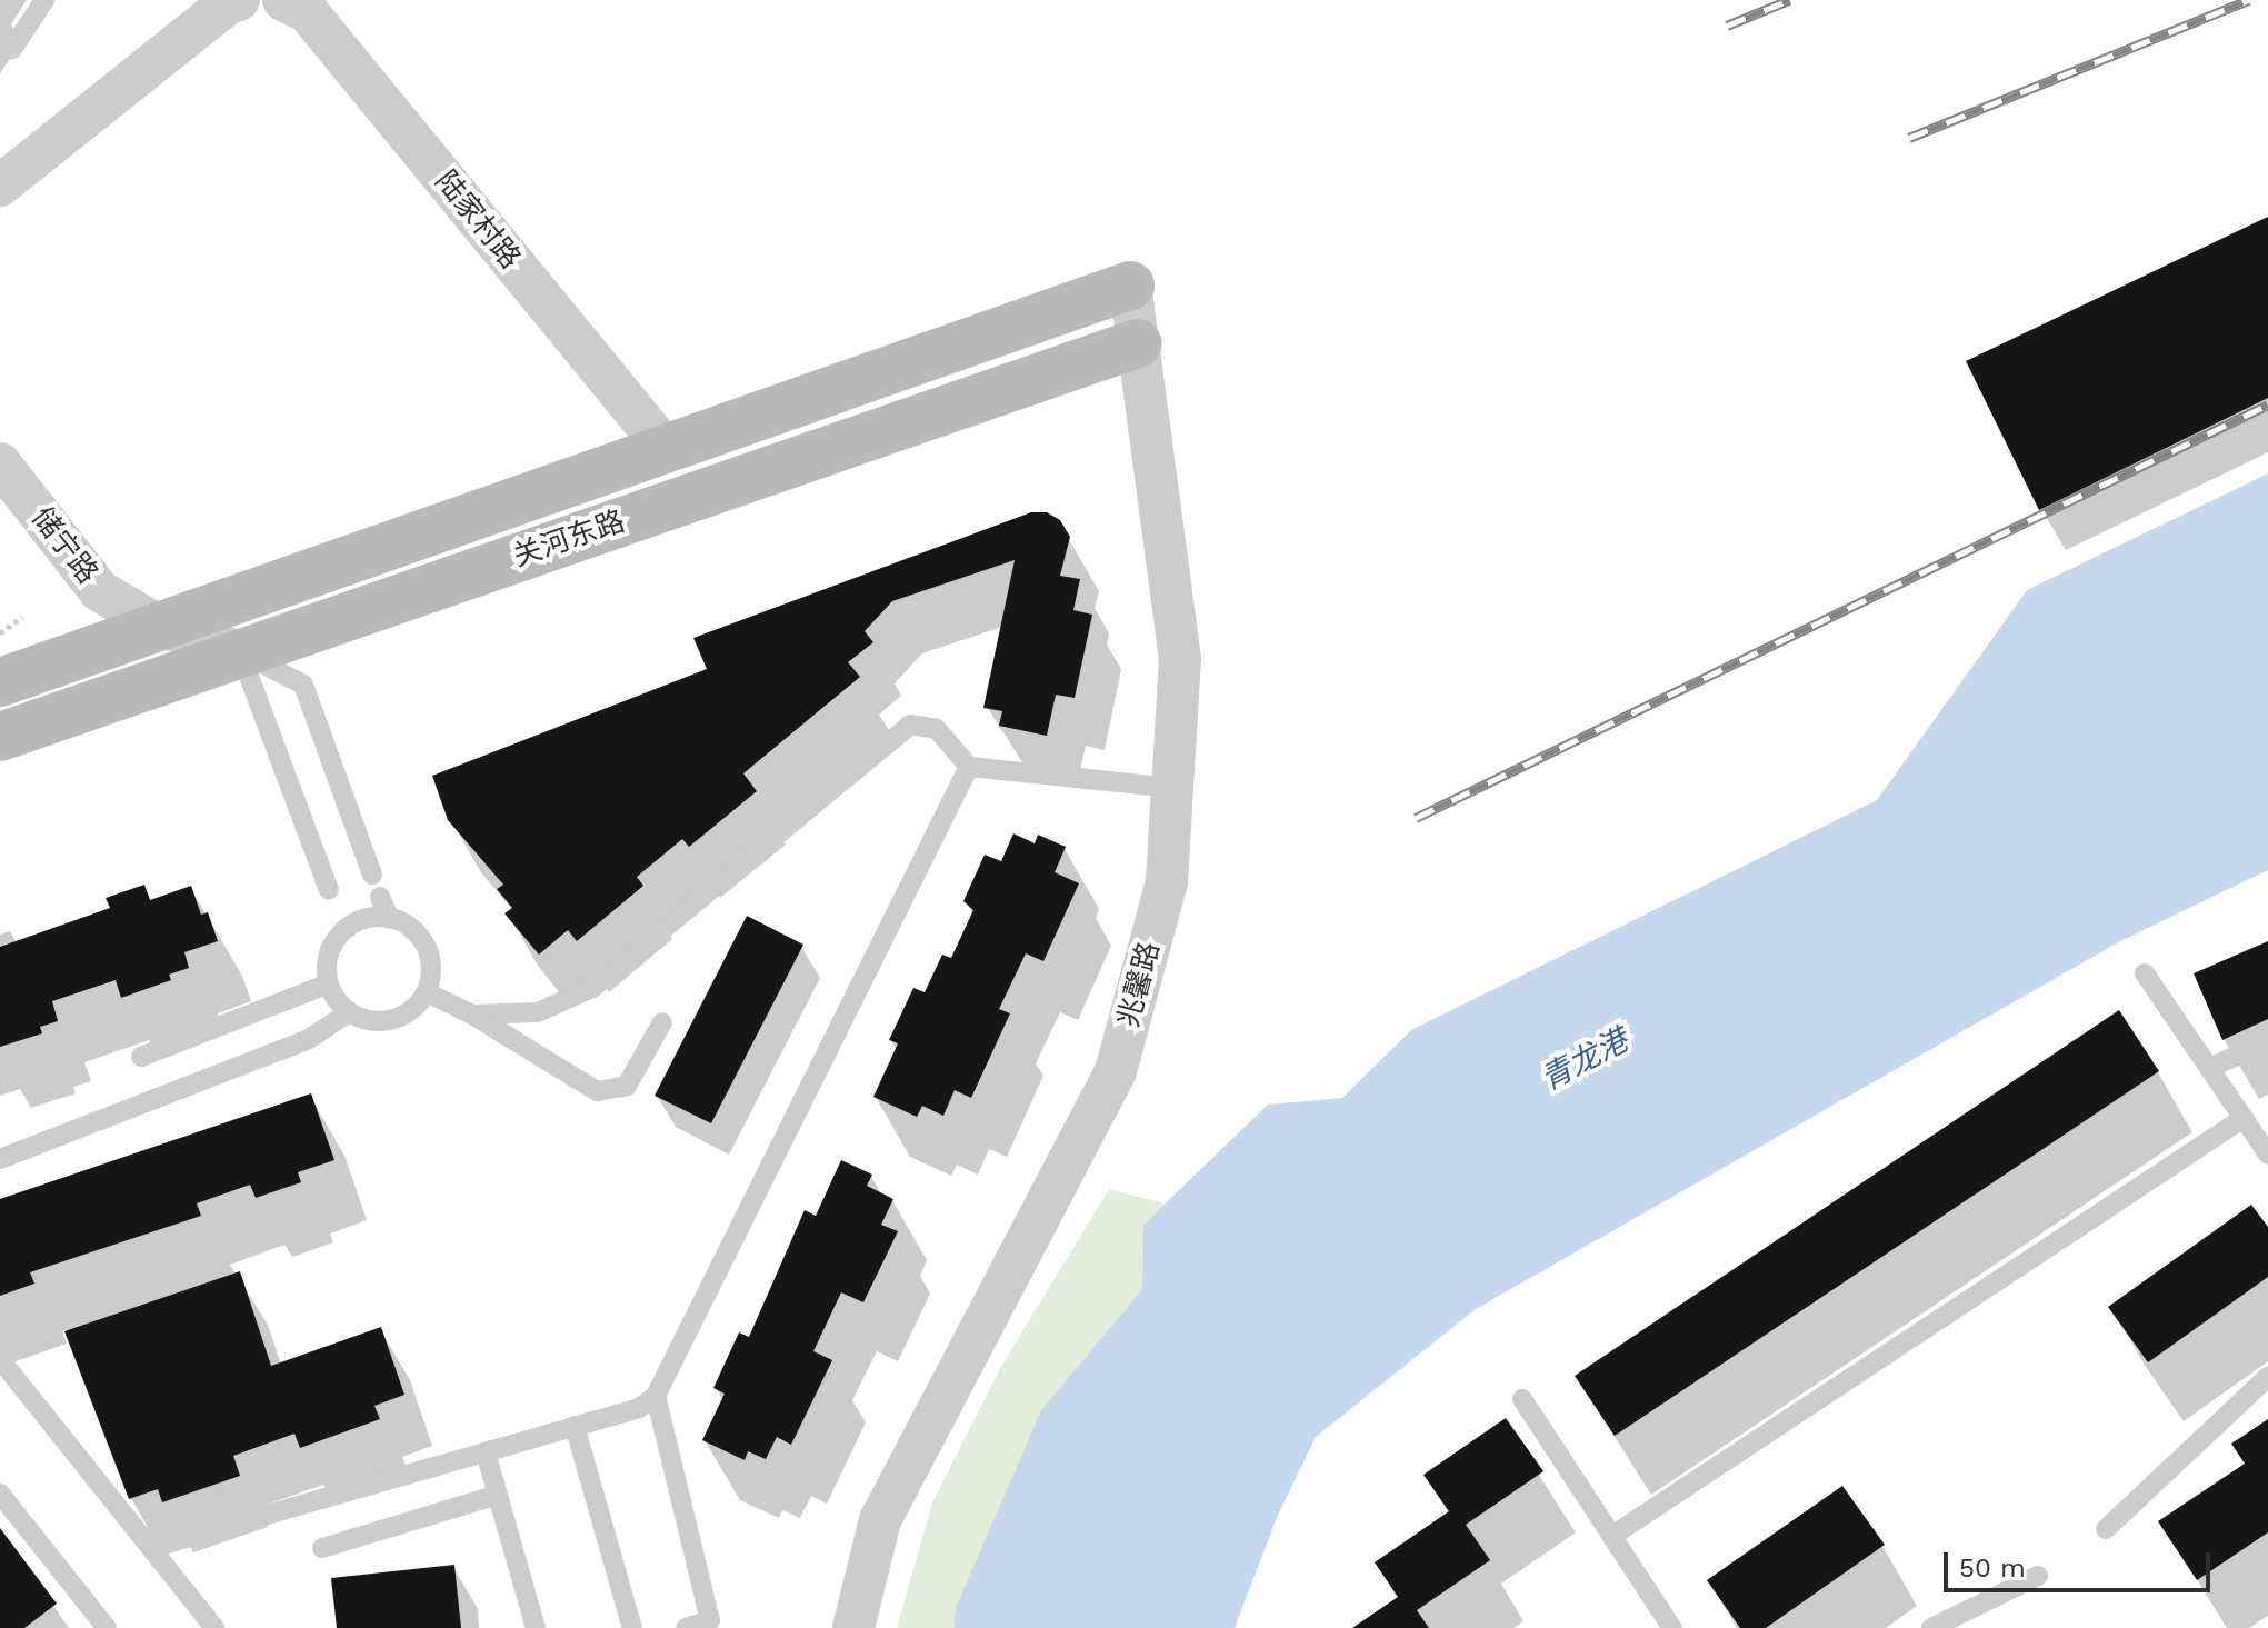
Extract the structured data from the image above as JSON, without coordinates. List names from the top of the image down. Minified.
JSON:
{"streets":{"main road":["关河东路"],"street":["陆家村路","储宁路","兆馨路"]},"crossings":[["陆家村路","关河东路"],["关河东路","储宁路"],["关河东路","兆馨路"]],"water":["青龙港"],"scale_bar":"50 m"}
